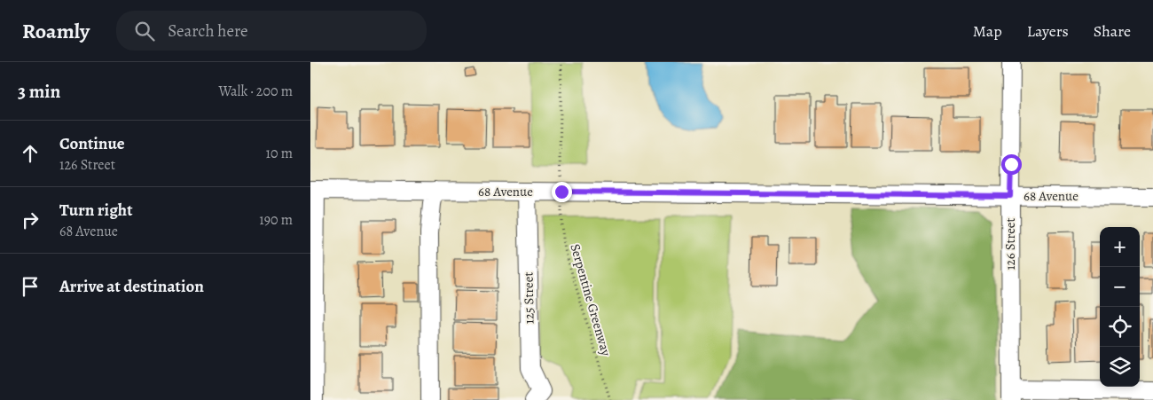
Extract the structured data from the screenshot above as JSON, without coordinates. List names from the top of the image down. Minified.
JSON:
{"streets":{"street":["68 Avenue","126 Street","125 Street"],"path":["Serpentine Greenway"]},"crossings":[["68 Avenue","126 Street"],["68 Avenue","125 Street"]],"page":{"header":"Roamly","search":"Search here","nav":["Map","Layers","Share"],"heading":["3 min","Walk · 200 m"],"list":[["Continue","126 Street","10 m"],["Turn right","68 Avenue","190 m"],"Arrive at destination"],"map_buttons":["+","−"]}}
